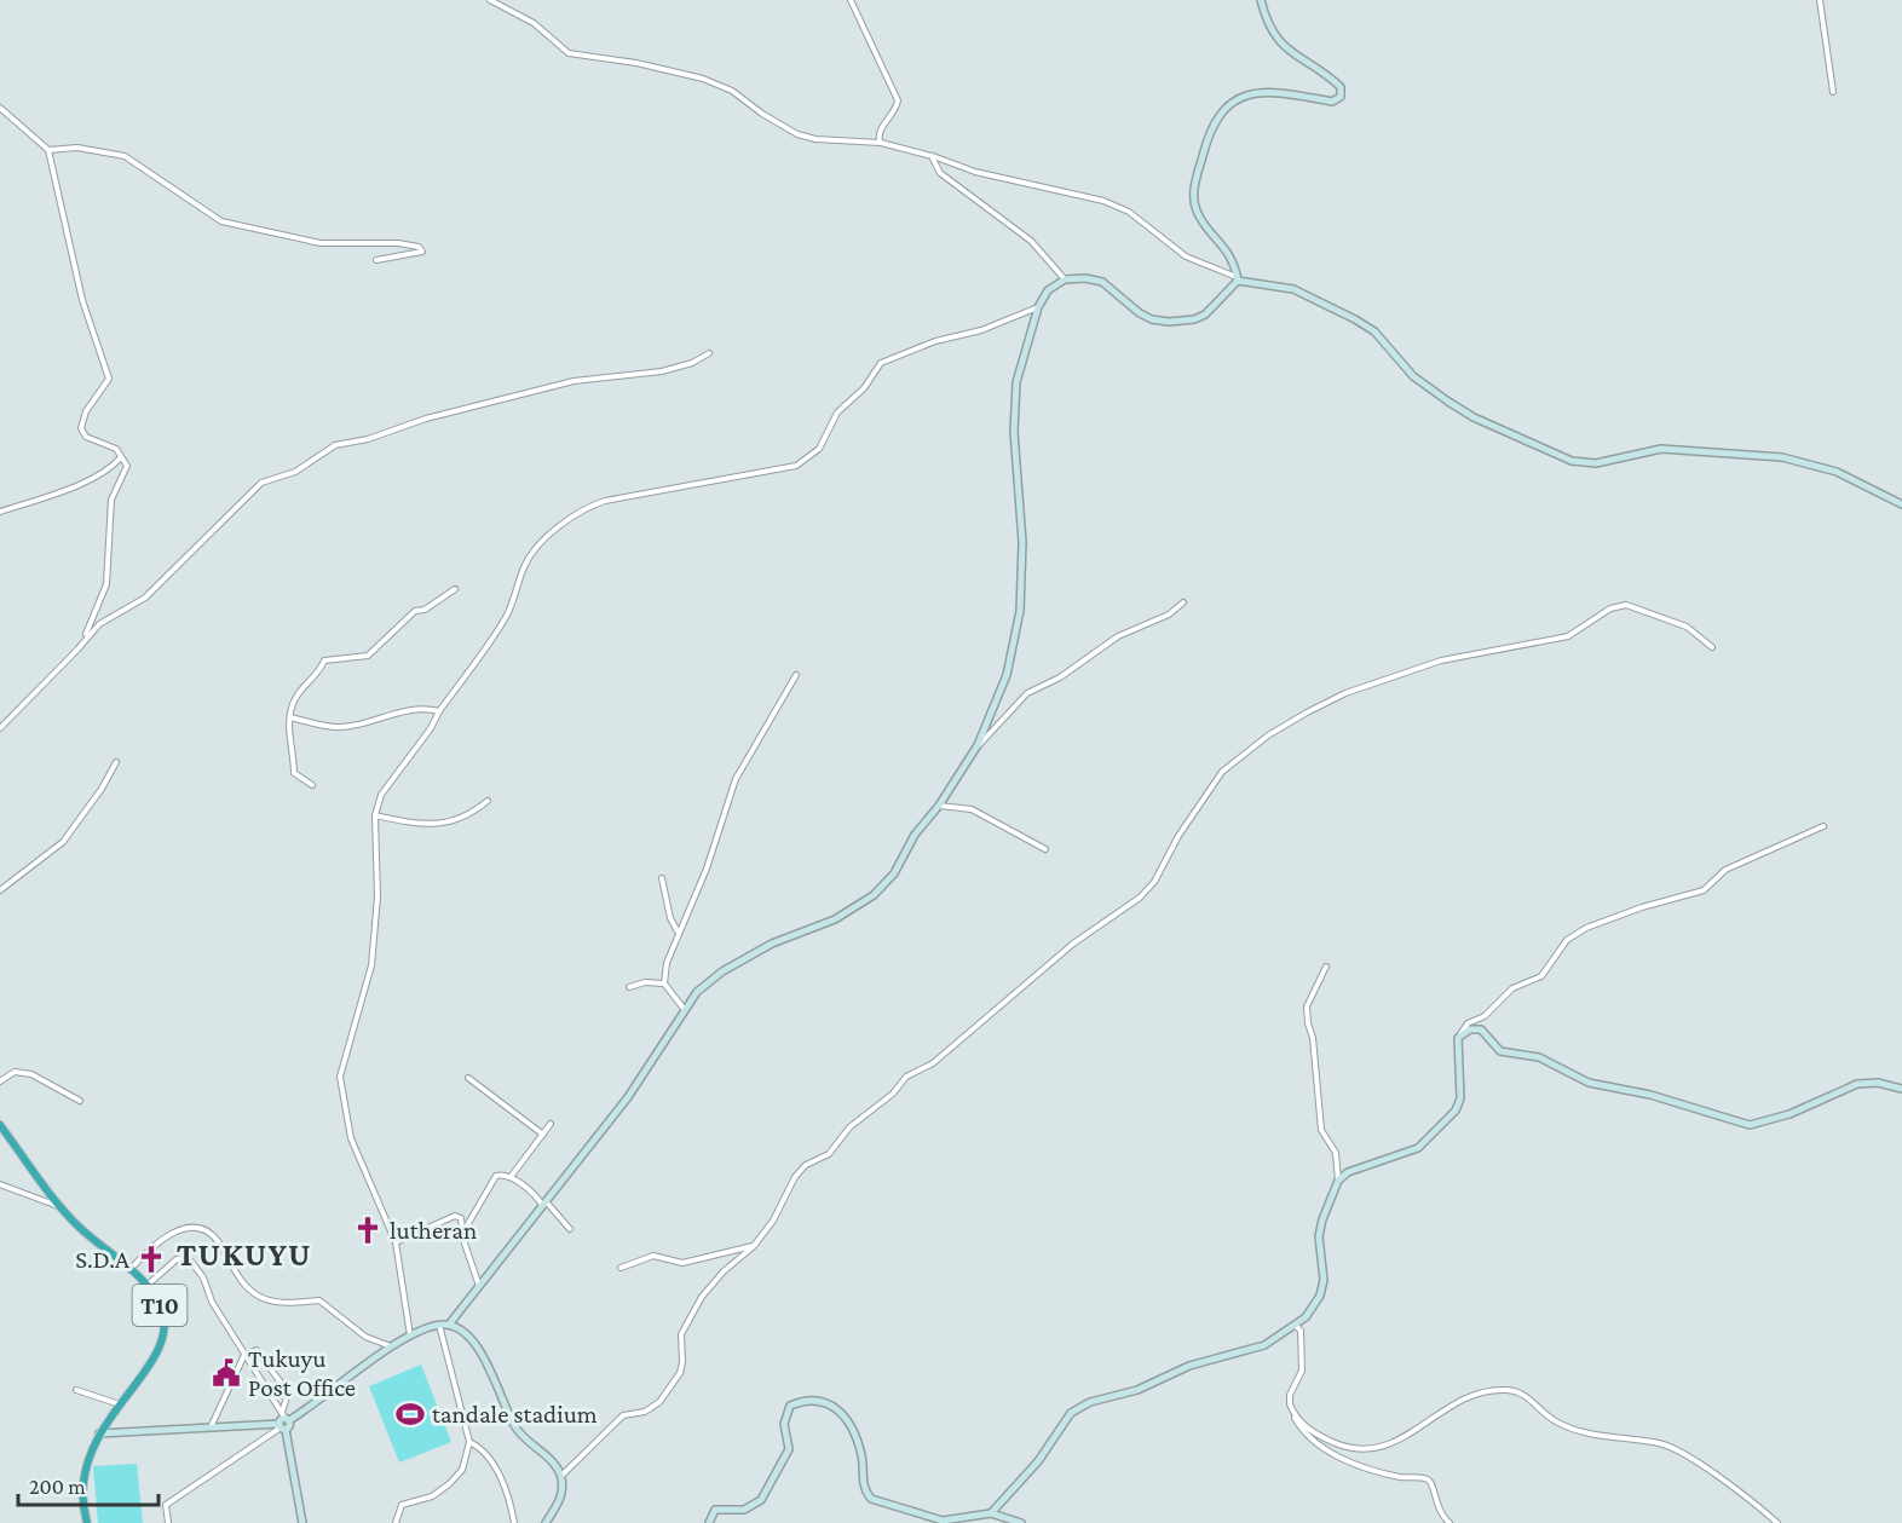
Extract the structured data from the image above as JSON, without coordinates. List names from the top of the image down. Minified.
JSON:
{"streets":{"highway":["T10"]},"districts":["TUKUYU"],"places":{"church":["lutheran","S.D.A"],"public building":["Tukuyu Post Office"],"sports":["tandale stadium"]},"scale_bar":"200 m"}
